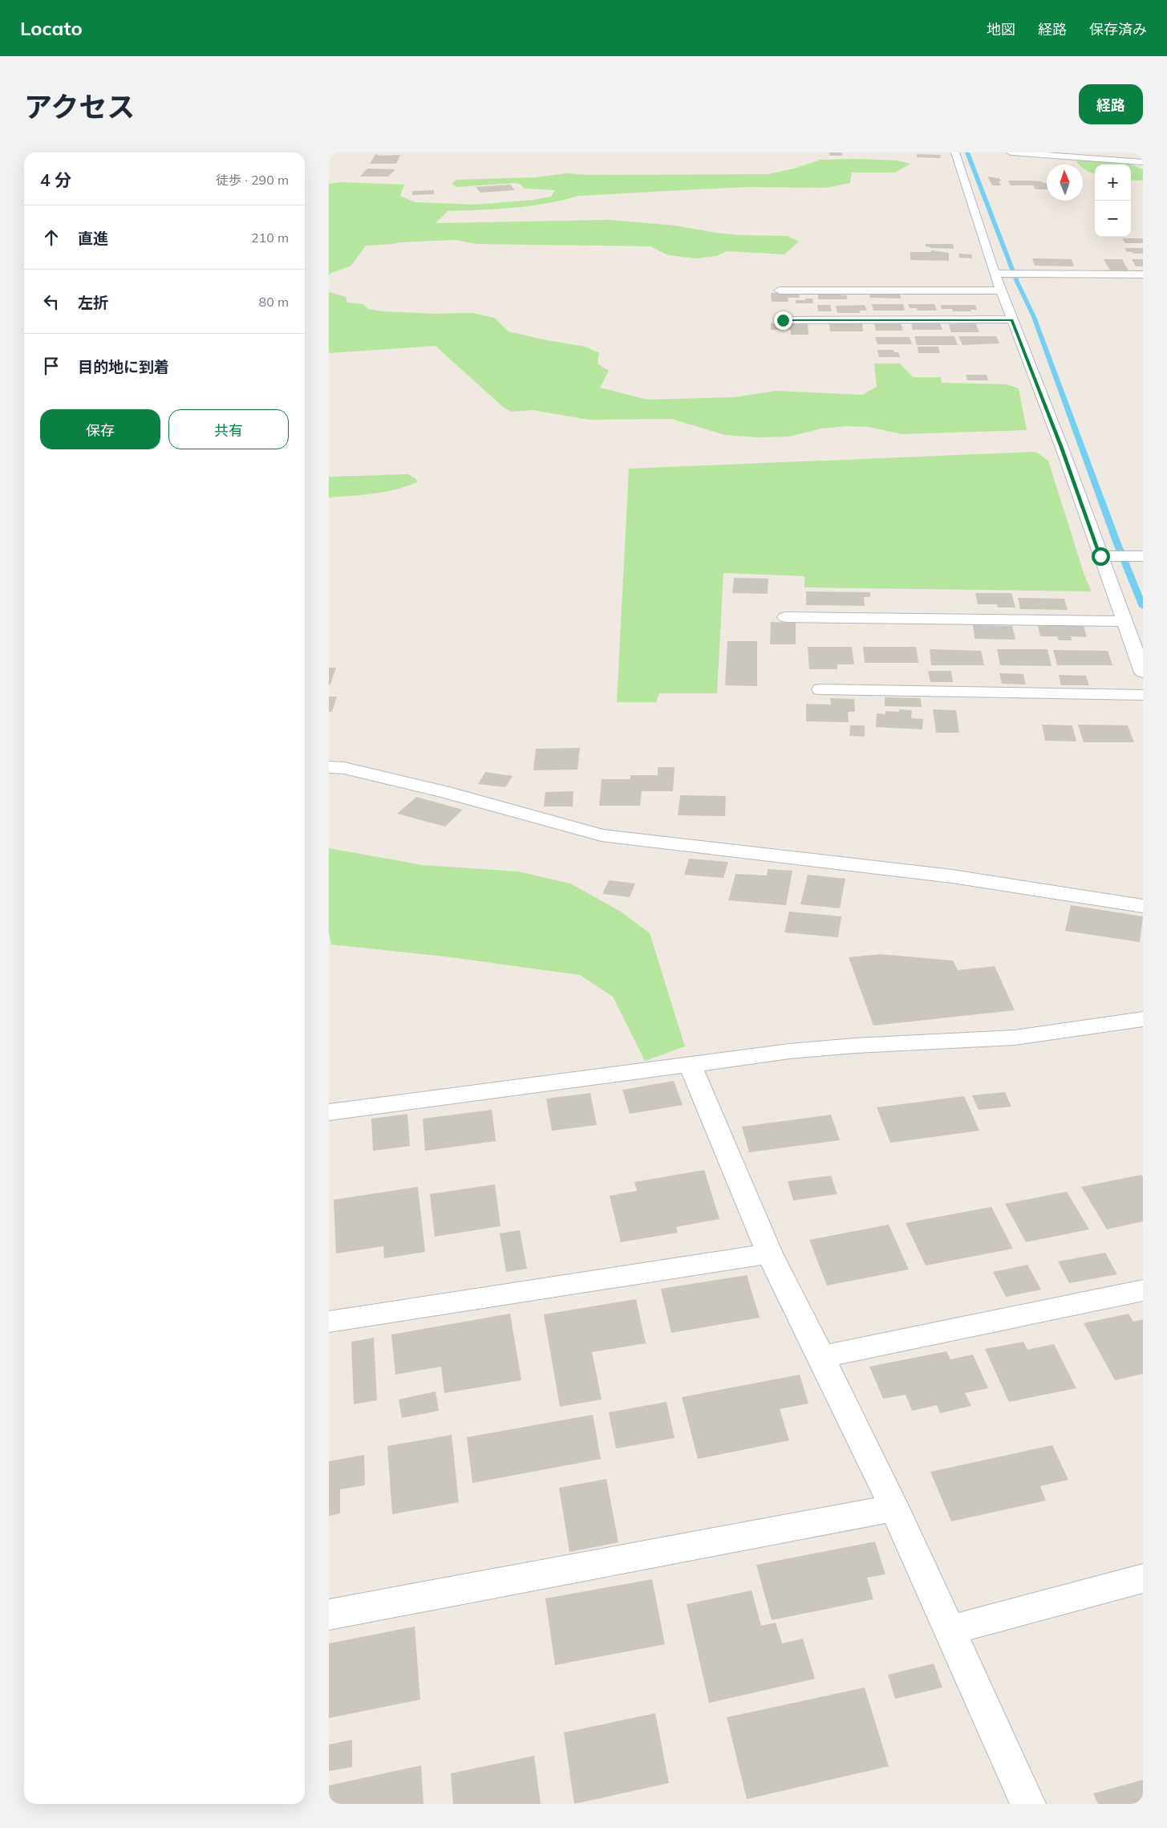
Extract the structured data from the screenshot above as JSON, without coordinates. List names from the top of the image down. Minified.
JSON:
{"north":"top","page":{"header":"Locato","nav":["地図","経路","保存済み"],"title":"アクセス","buttons":["経路",["保存","共有"]],"heading":["4 分","徒歩 · 290 m"],"map_buttons":["+","−"],"list":[["直進","210 m"],["左折","80 m"],"目的地に到着"]}}
